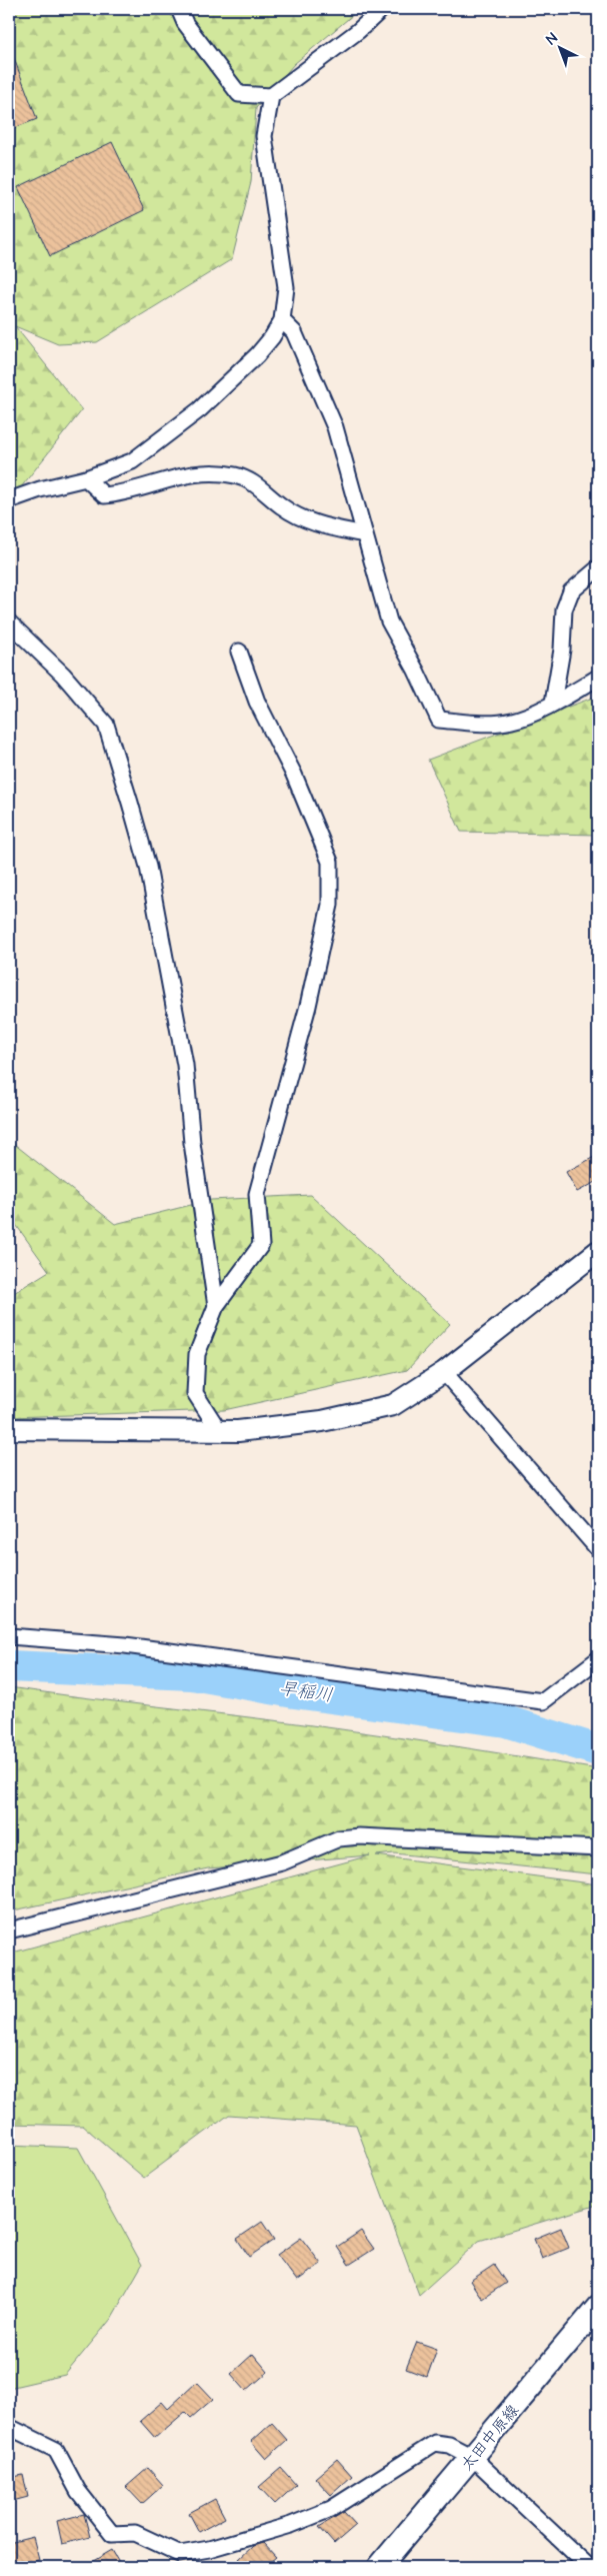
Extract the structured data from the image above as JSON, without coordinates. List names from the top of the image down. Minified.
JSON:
{"streets":{"main road":["太田中原線"]},"water":["早稲川"],"north":"top left"}
